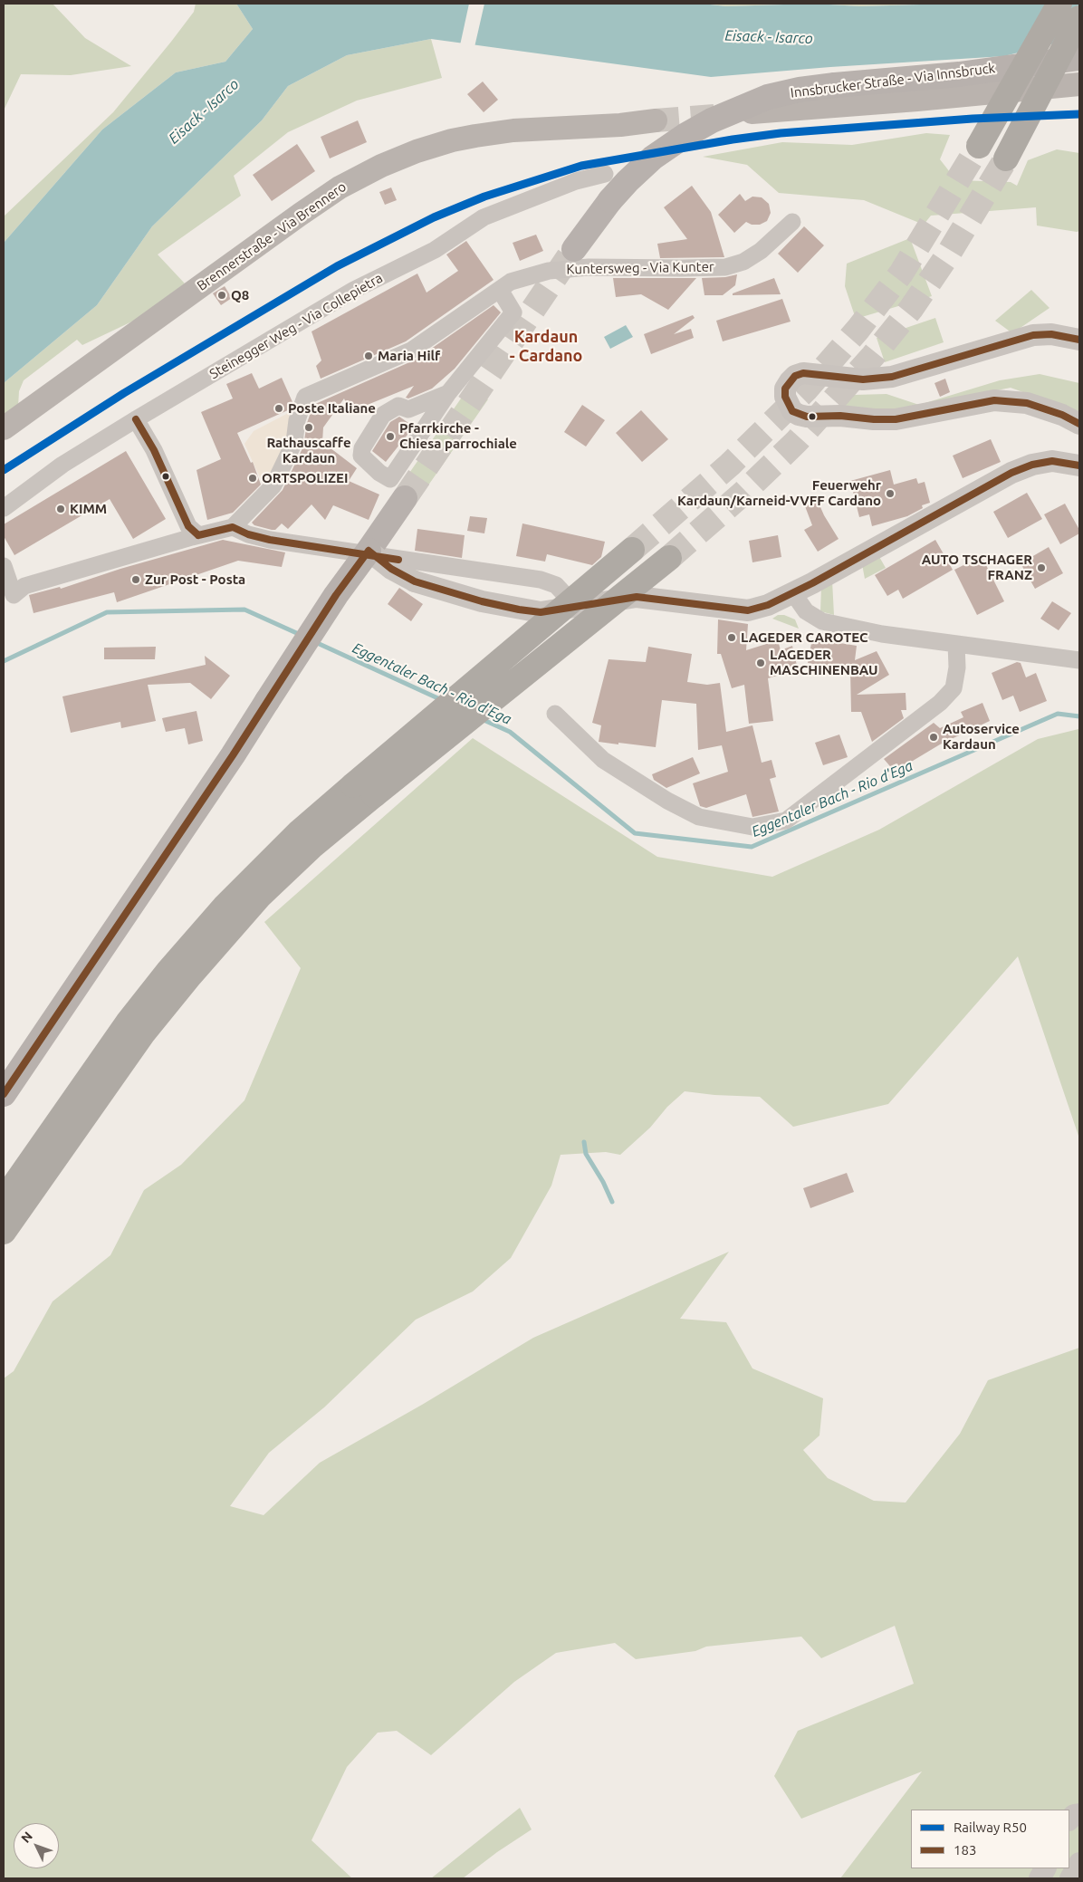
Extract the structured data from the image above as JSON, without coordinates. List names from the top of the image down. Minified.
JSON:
{"streets":{"main road":["Innsbrucker Straße - Via Innsbruck","Brennerstraße - Via Brennero"],"street":["Kuntersweg - Via Kunter","Steinegger Weg - Via Collepietra"]},"districts":["Kardaun - Cardano"],"water":["Eisack - Isarco","Eggentaler Bach - Rio d'Ega"],"places":["Q8","Maria Hilf","Poste Italiane","Rathauscaffe Kardaun","Pfarrkirche - Chiesa parrochiale","ORTSPOLIZEI","Feuerwehr Kardaun/Karneid-VVFF Cardano","KIMM","AUTO TSCHAGER FRANZ","Zur Post - Posta","LAGEDER CAROTEC","LAGEDER MASCHINENBAU","Autoservice Kardaun"],"lines":["rail line R50","transit line 183"],"legend":["Railway R50","183"],"north":"top left"}
